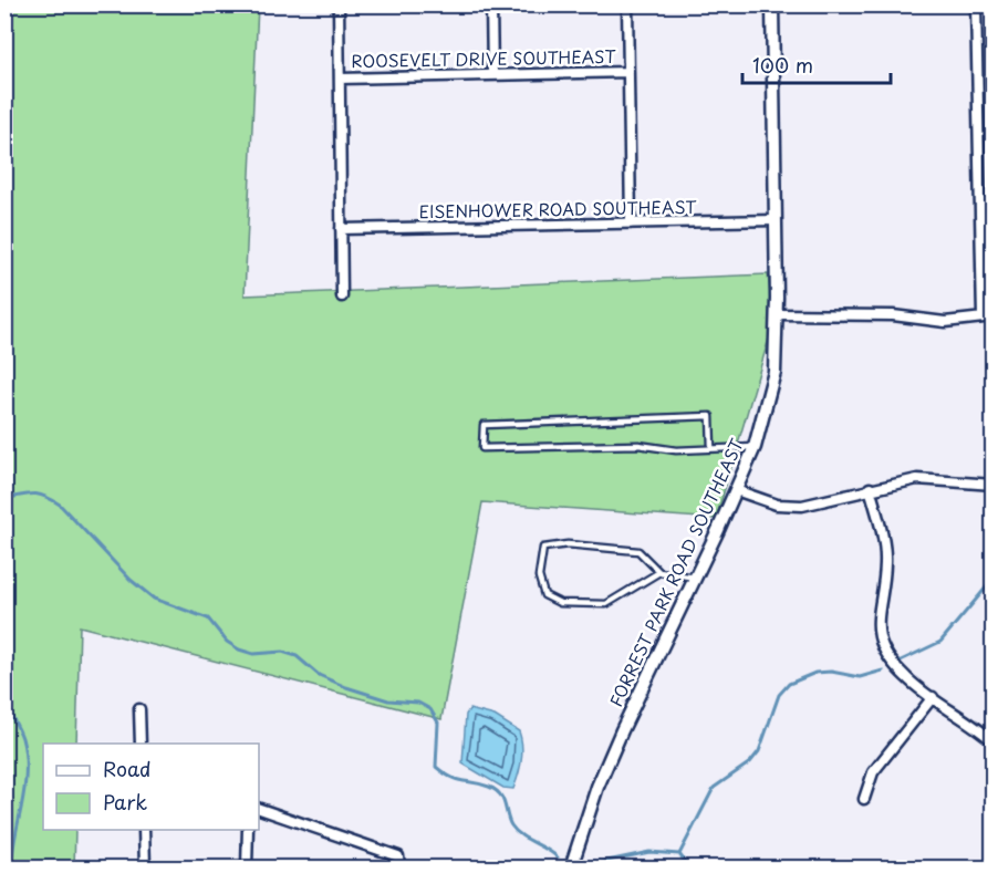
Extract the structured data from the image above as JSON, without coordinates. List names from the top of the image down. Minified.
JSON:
{"streets":{"street":["ROOSEVELT DRIVE SOUTHEAST","EISENHOWER ROAD SOUTHEAST","FORREST PARK ROAD SOUTHEAST"]},"crossings":[["EISENHOWER ROAD SOUTHEAST","FORREST PARK ROAD SOUTHEAST"]],"legend":["Road","Park"],"scale_bar":"100 m"}
